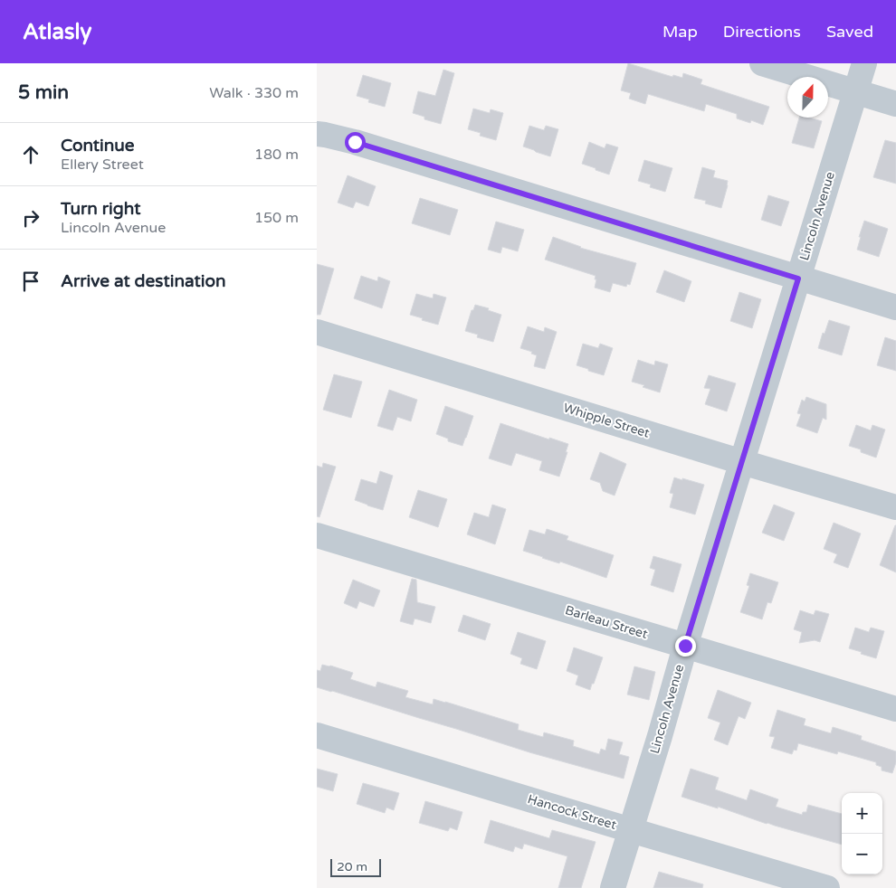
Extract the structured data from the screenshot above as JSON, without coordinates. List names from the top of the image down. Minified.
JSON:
{"streets":{"street":["Lincoln Avenue","Whipple Street","Barleau Street","Hancock Street"]},"crossings":[["Lincoln Avenue","Whipple Street"],["Lincoln Avenue","Barleau Street"],["Lincoln Avenue","Hancock Street"]],"scale_bar":"20 m","north":"top","page":{"header":"Atlasly","nav":["Map","Directions","Saved"],"heading":["5 min","Walk · 330 m"],"list":[["Continue","Ellery Street","180 m"],["Turn right","Lincoln Avenue","150 m"],"Arrive at destination"],"map_buttons":["+","−"],"scale":"20 m"}}
